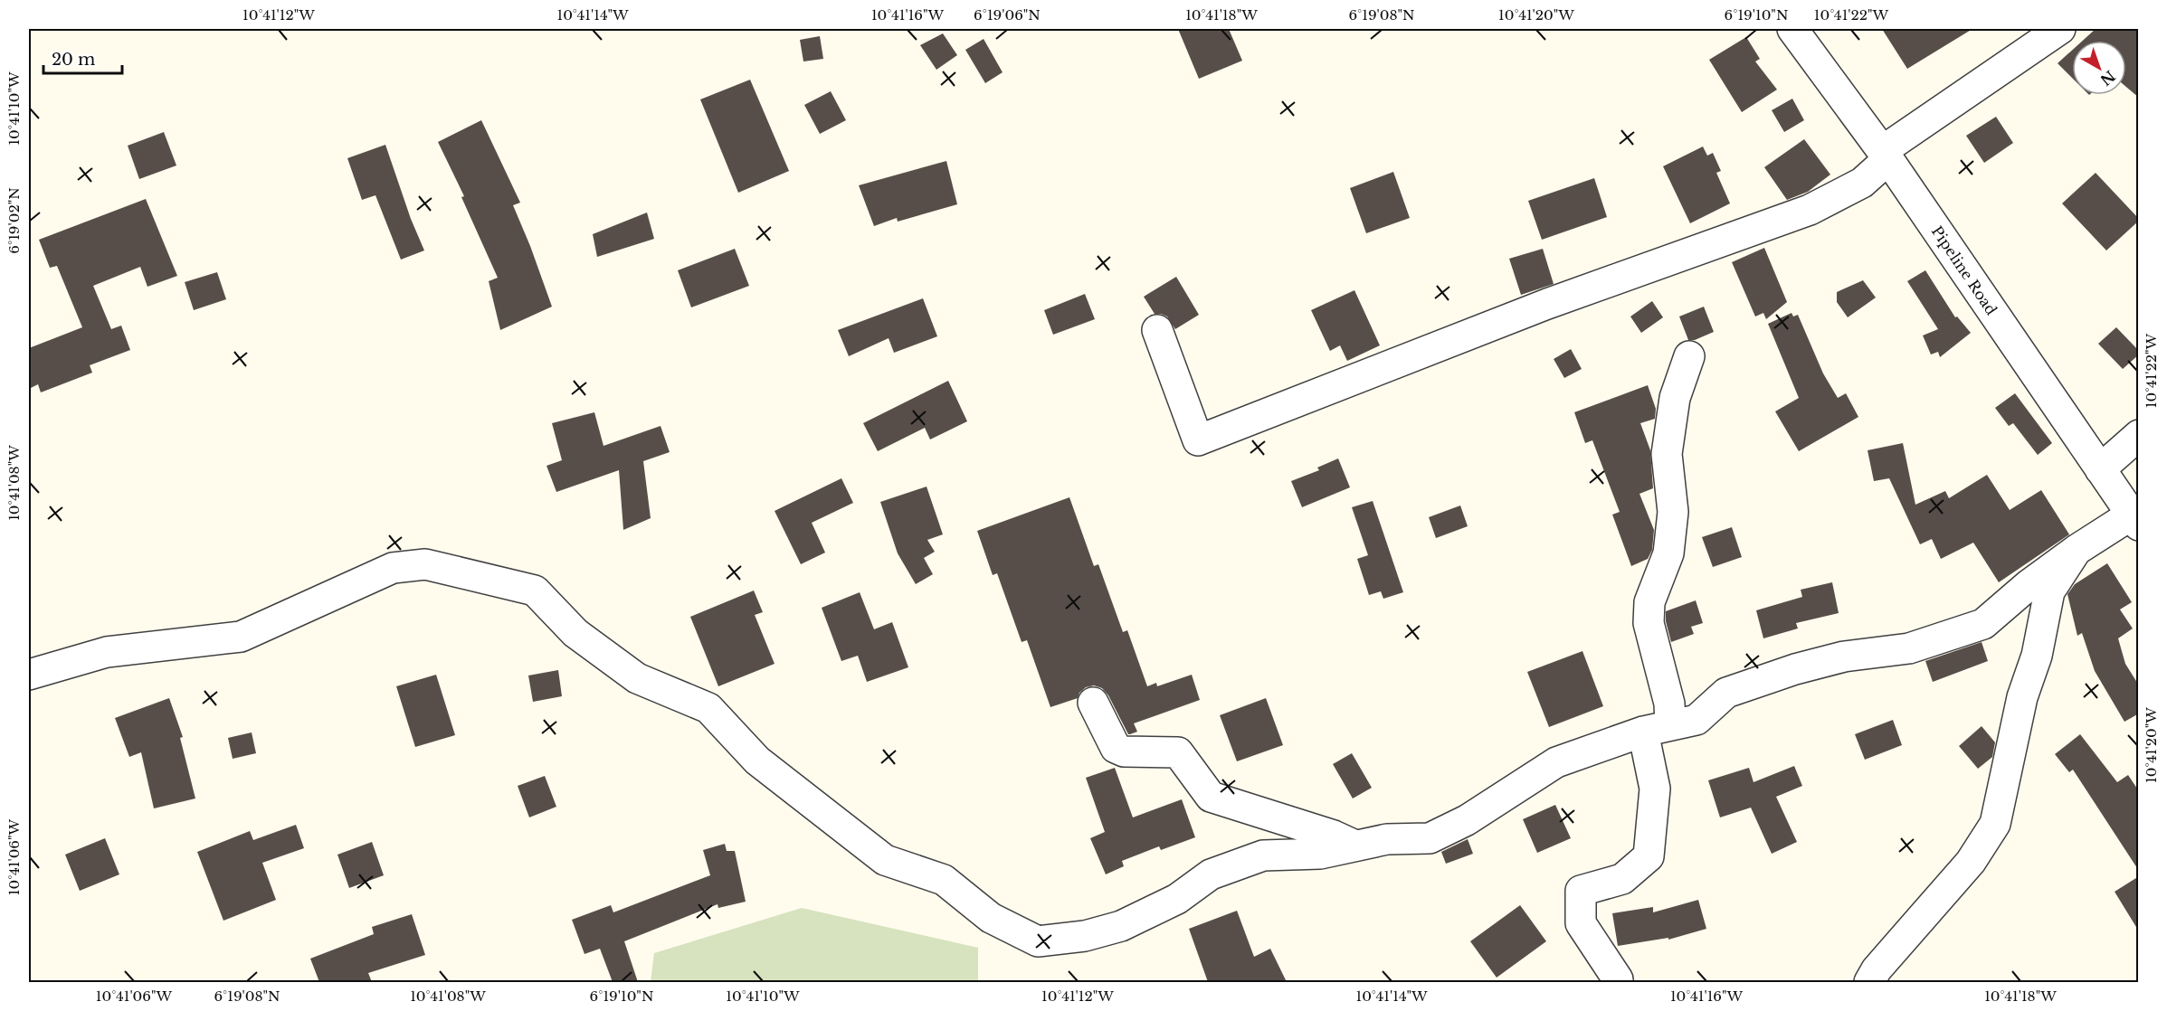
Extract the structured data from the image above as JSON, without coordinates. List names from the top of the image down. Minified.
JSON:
{"streets":{"street":["Pipeline Road"]},"scale_bar":"20 m","north":"bottom right","coordinates":["10°41'12\"W","10°41'14\"W","10°41'16\"W","6°19'06\"N","10°41'18\"W","6°19'08\"N","10°41'20\"W","6°19'10\"N","10°41'22\"W","10°41'10\"W","6°19'02\"N","10°41'08\"W","10°41'06\"W"]}
